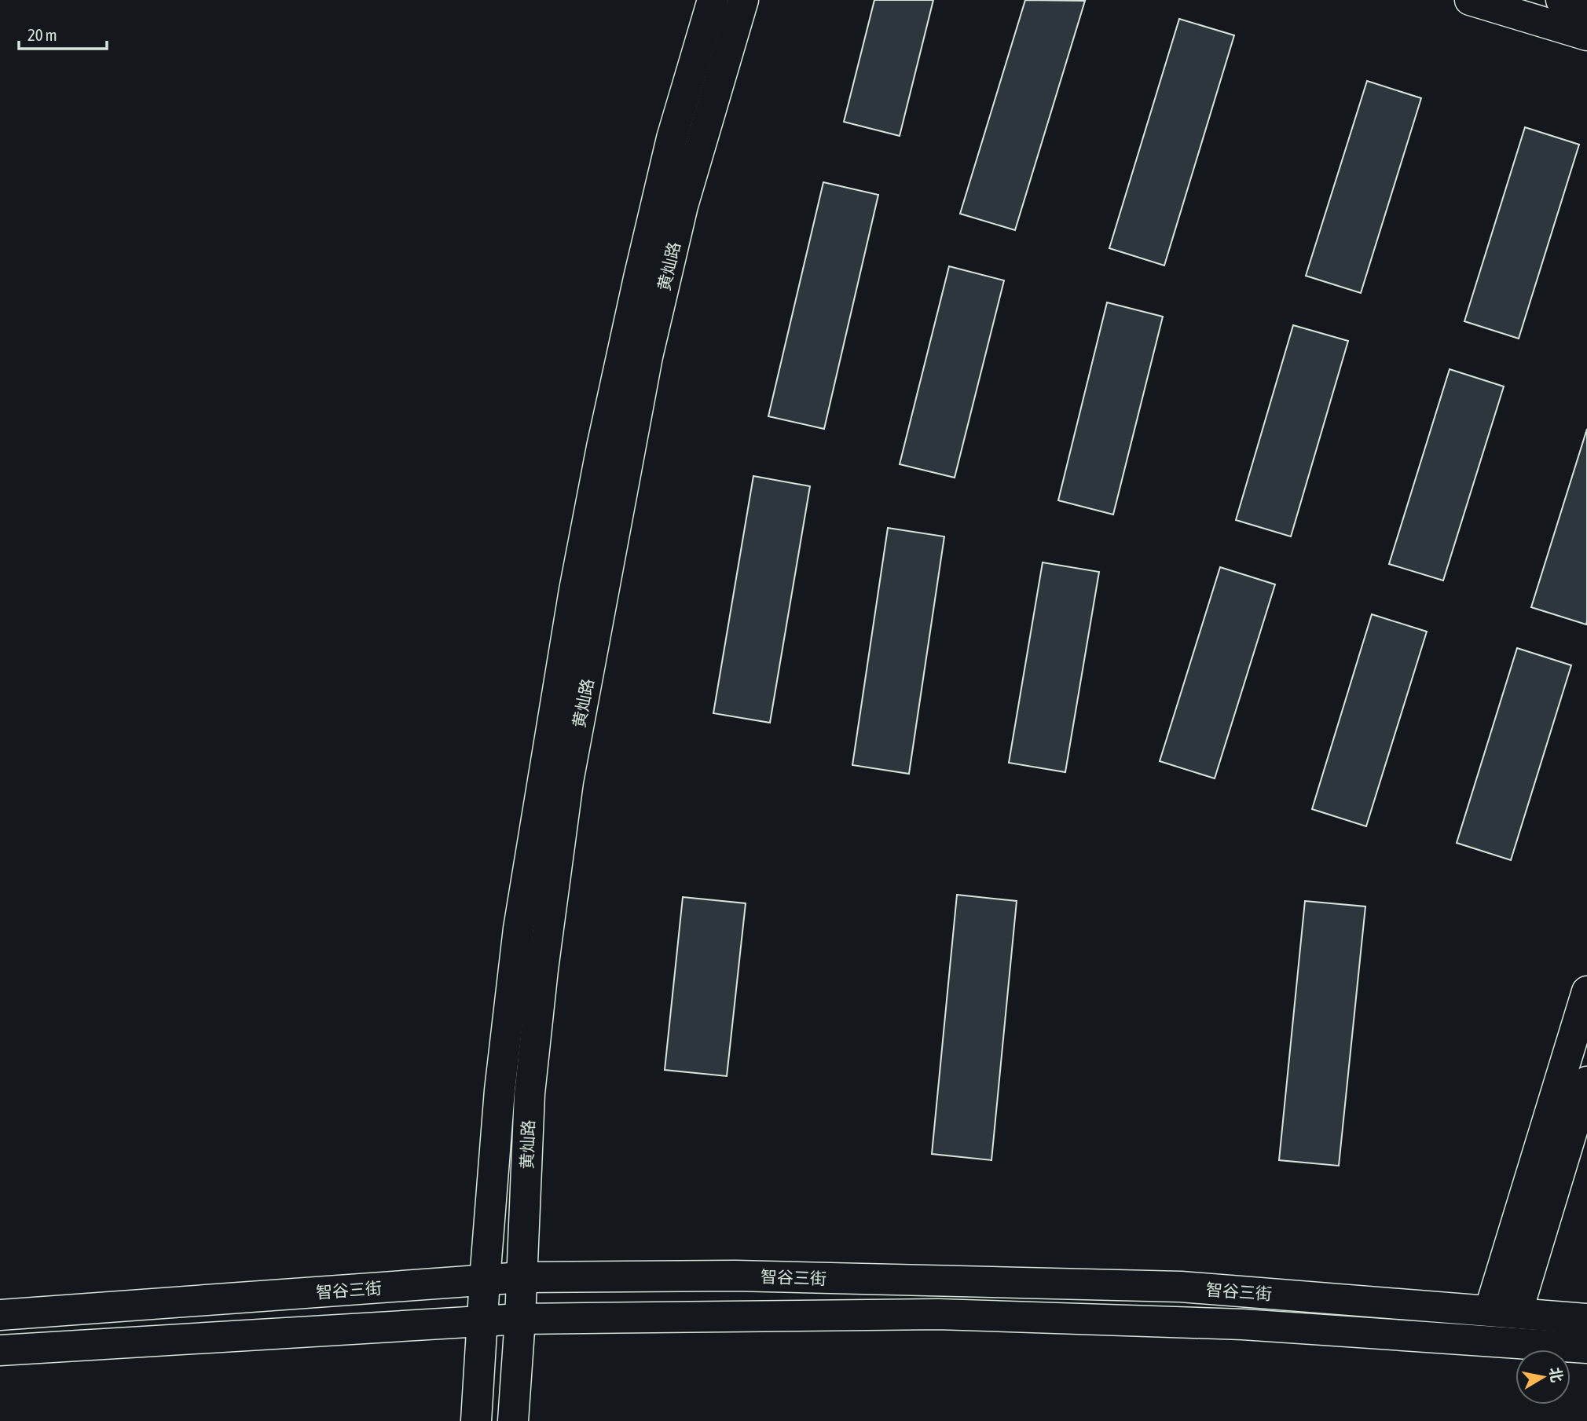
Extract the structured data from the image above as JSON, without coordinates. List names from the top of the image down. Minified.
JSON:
{"streets":{"street":["黄灿路","智谷三街"]},"crossings":[["黄灿路","智谷三街"]],"scale_bar":"20 m","north":"right"}
